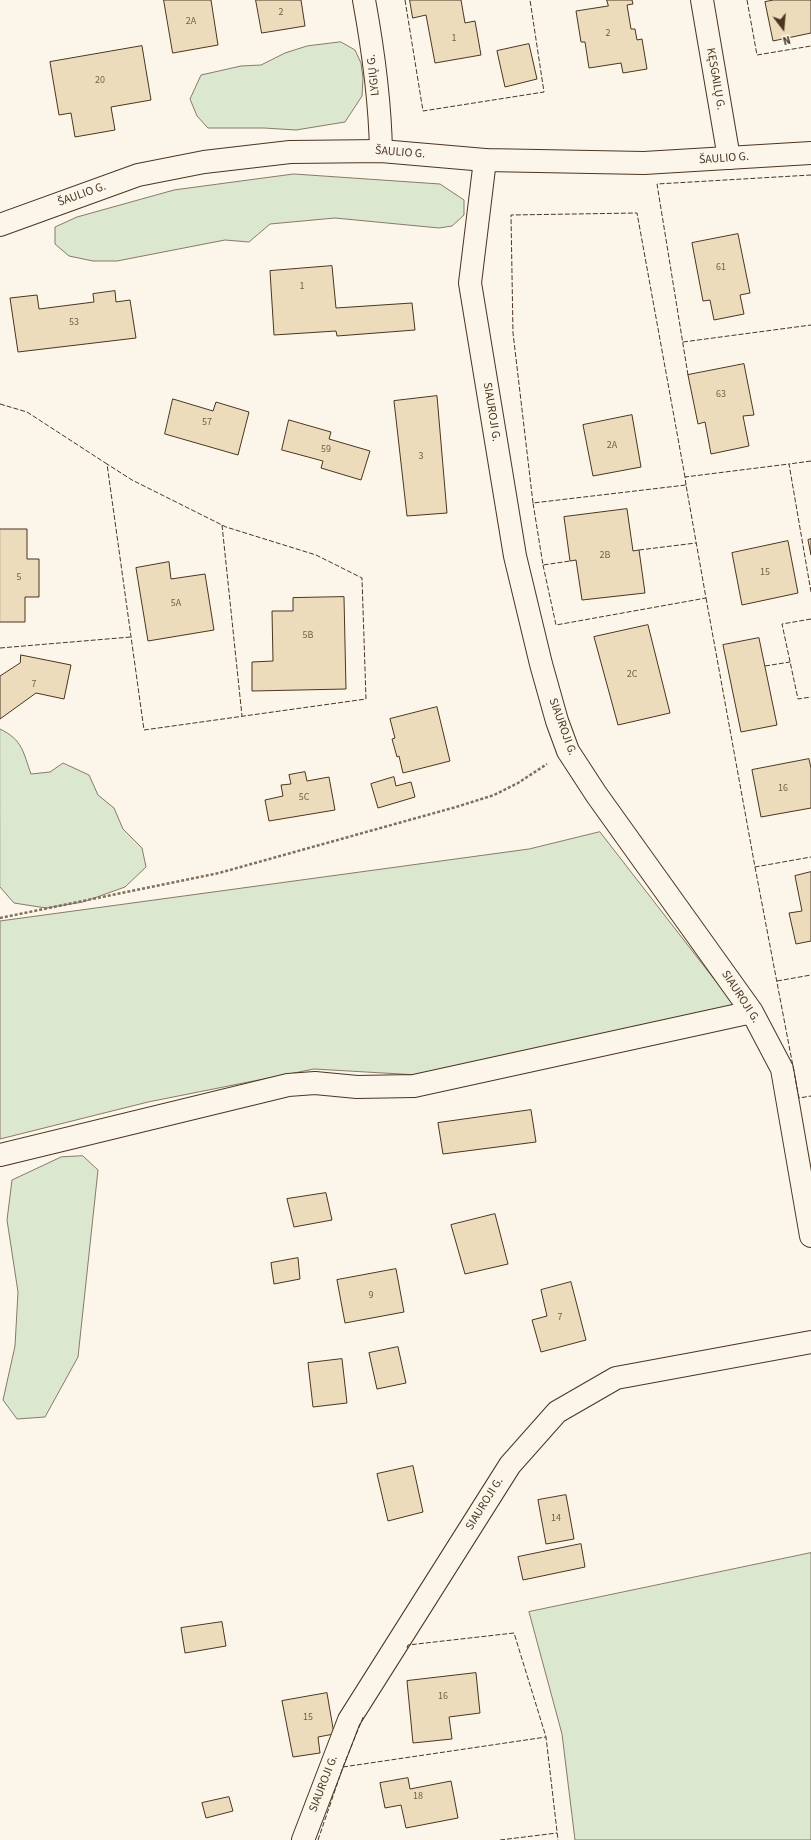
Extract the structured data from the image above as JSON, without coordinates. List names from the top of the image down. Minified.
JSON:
{"streets":{"street":["LYGIŲ G.","KĘSGAILŲ G.","ŠAULIO G.","SIAUROJI G."]},"crossings":[["LYGIŲ G.","ŠAULIO G."],["KĘSGAILŲ G.","ŠAULIO G."],["ŠAULIO G.","SIAUROJI G."]],"house_numbers":["2","2A","2","1","20","61","1","53","63","57","2A","59","3","2B","15","5","5A","5B","2C","7","16","5C","9","7","14","16","15","18"],"north":"bottom"}
